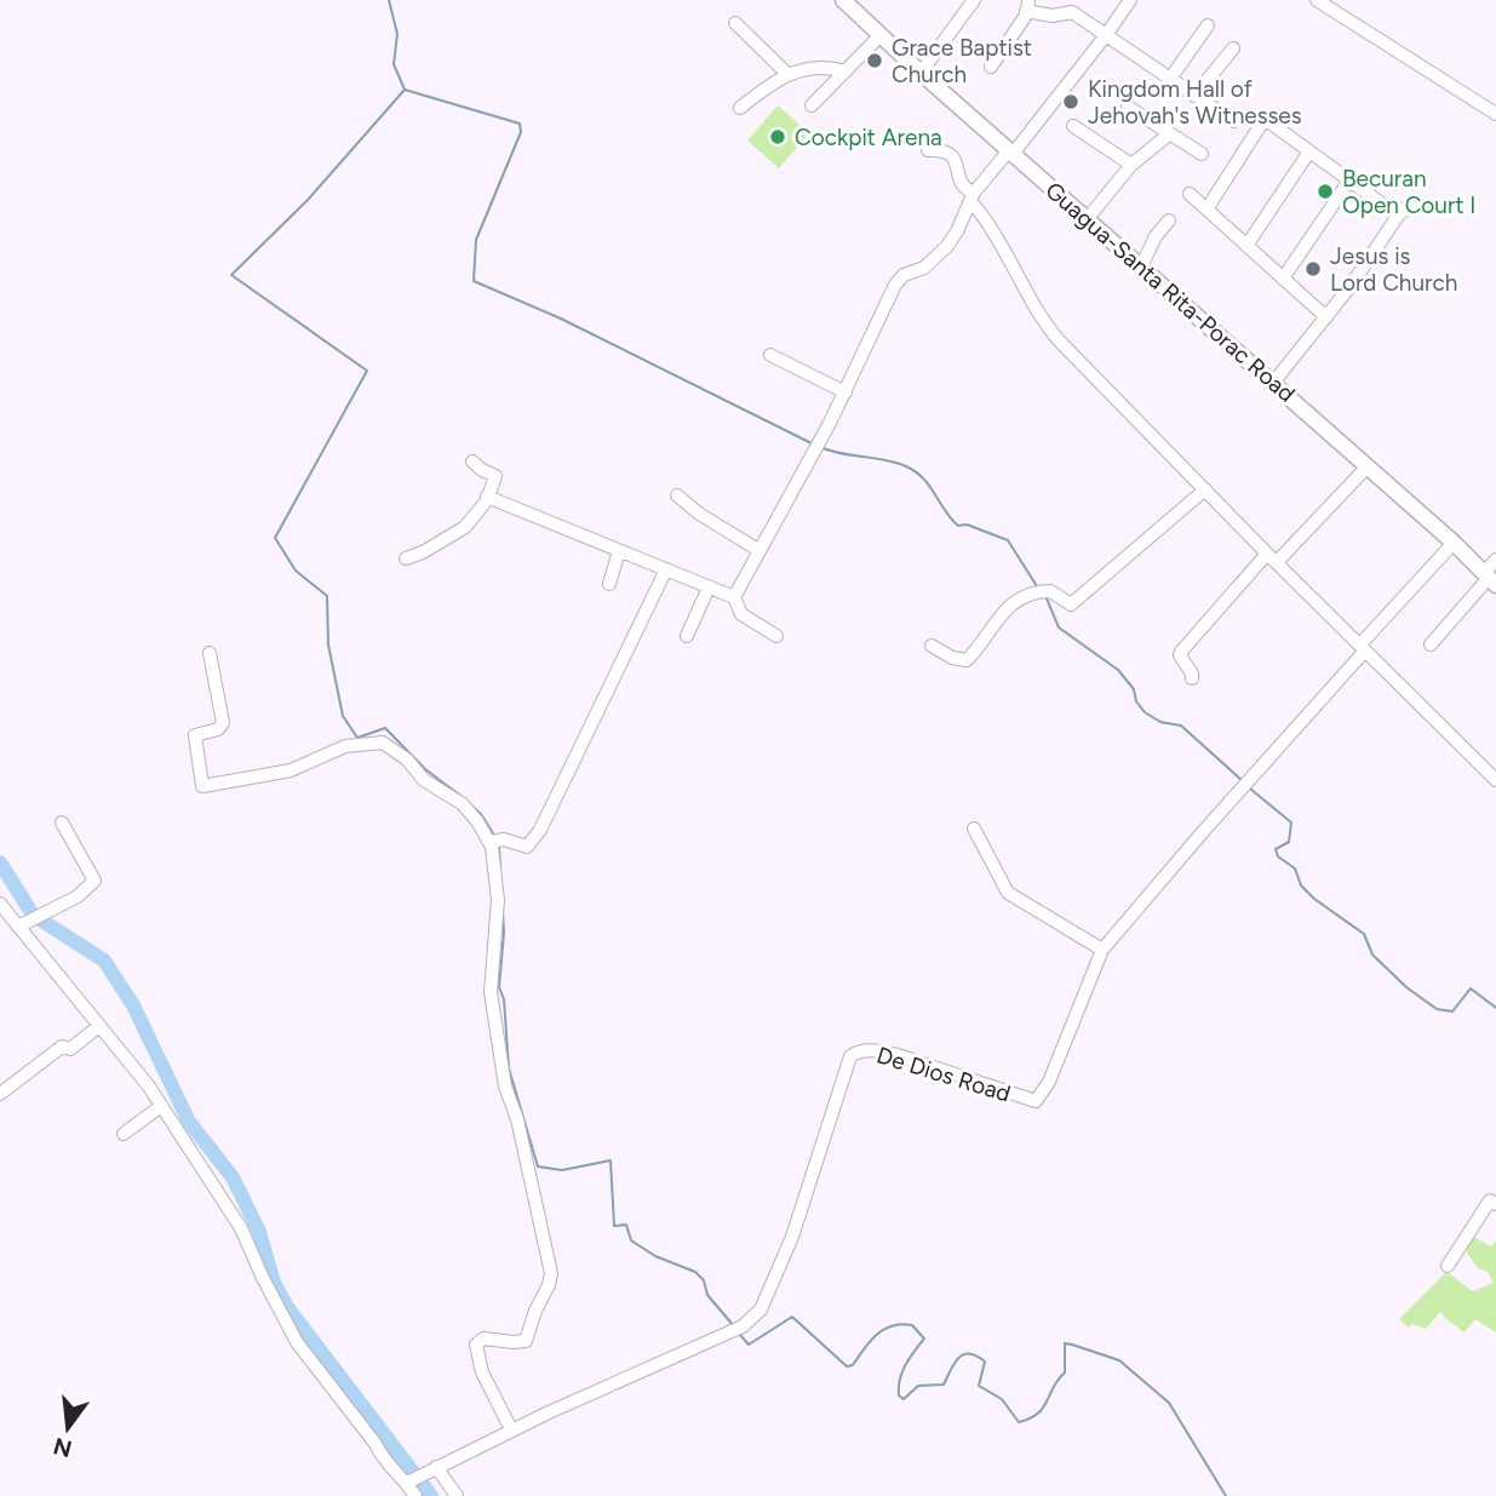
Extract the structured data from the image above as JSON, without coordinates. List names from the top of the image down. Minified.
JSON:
{"streets":{"main road":["Guagua-Santa Rita-Porac Road"],"street":["De Dios Road"]},"crossings":[["Guagua-Santa Rita-Porac Road","De Dios Road"]],"places":["Grace Baptist Church","Kingdom Hall of Jehovah's Witnesses","Cockpit Arena","Becuran Open Court I","Jesus is Lord Church"],"north":"bottom"}
